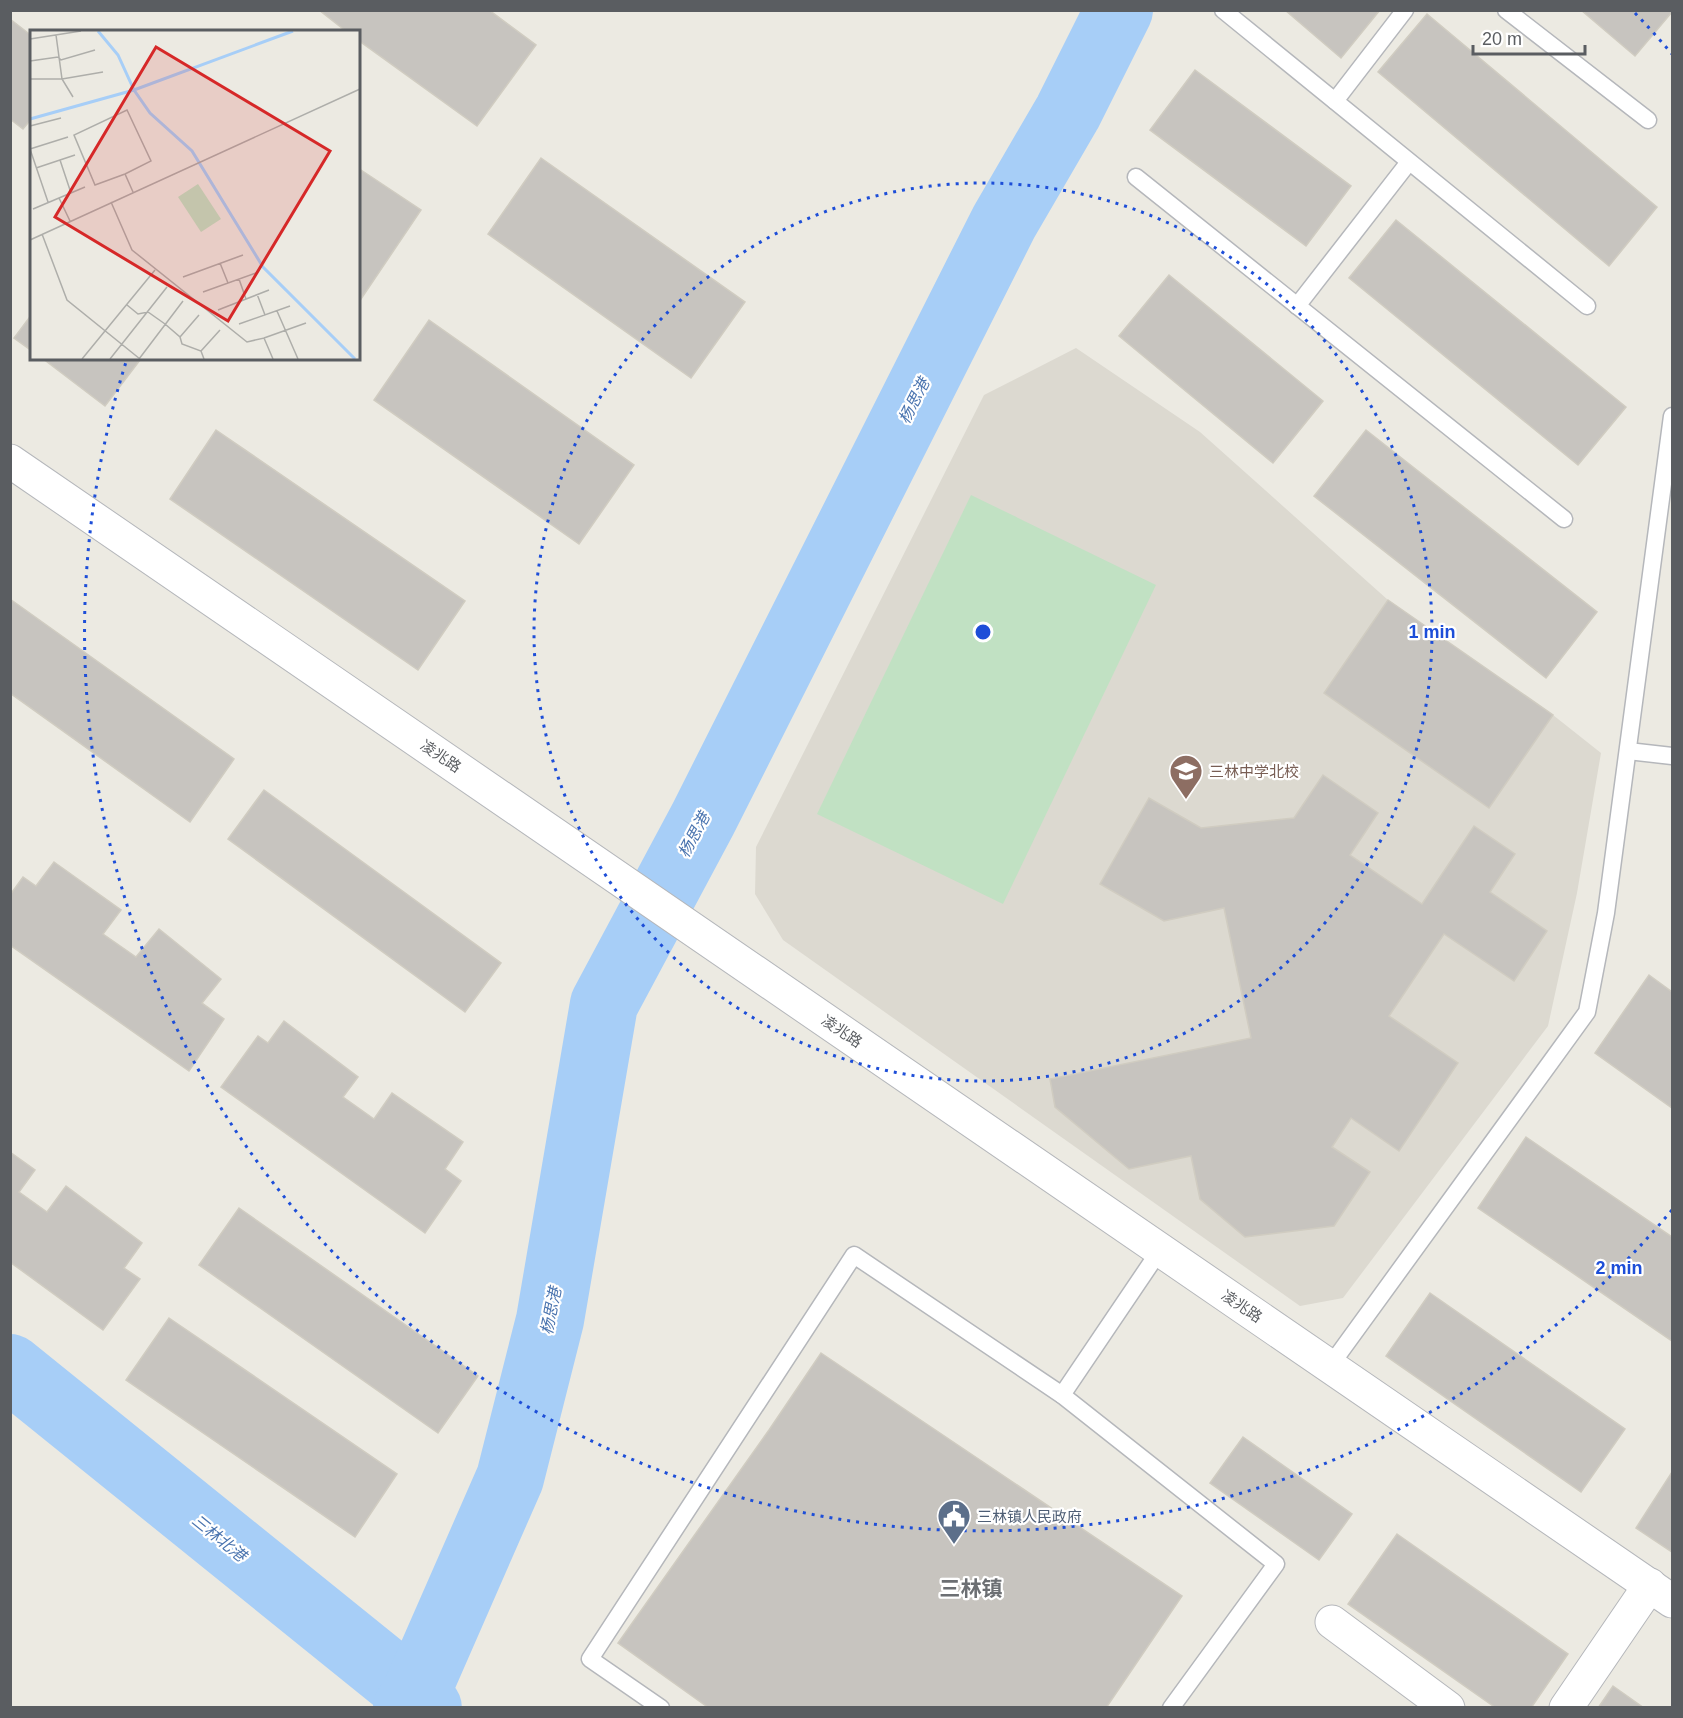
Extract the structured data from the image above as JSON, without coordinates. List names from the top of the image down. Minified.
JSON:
{"streets":{"street":["凌兆路"]},"districts":["三林镇"],"water":["杨思港","三林北港"],"places":{"school or university":["三林中学北校"],"public building":["三林镇人民政府"]},"scale_bar":"20 m","rings":["1 min","2 min"]}
